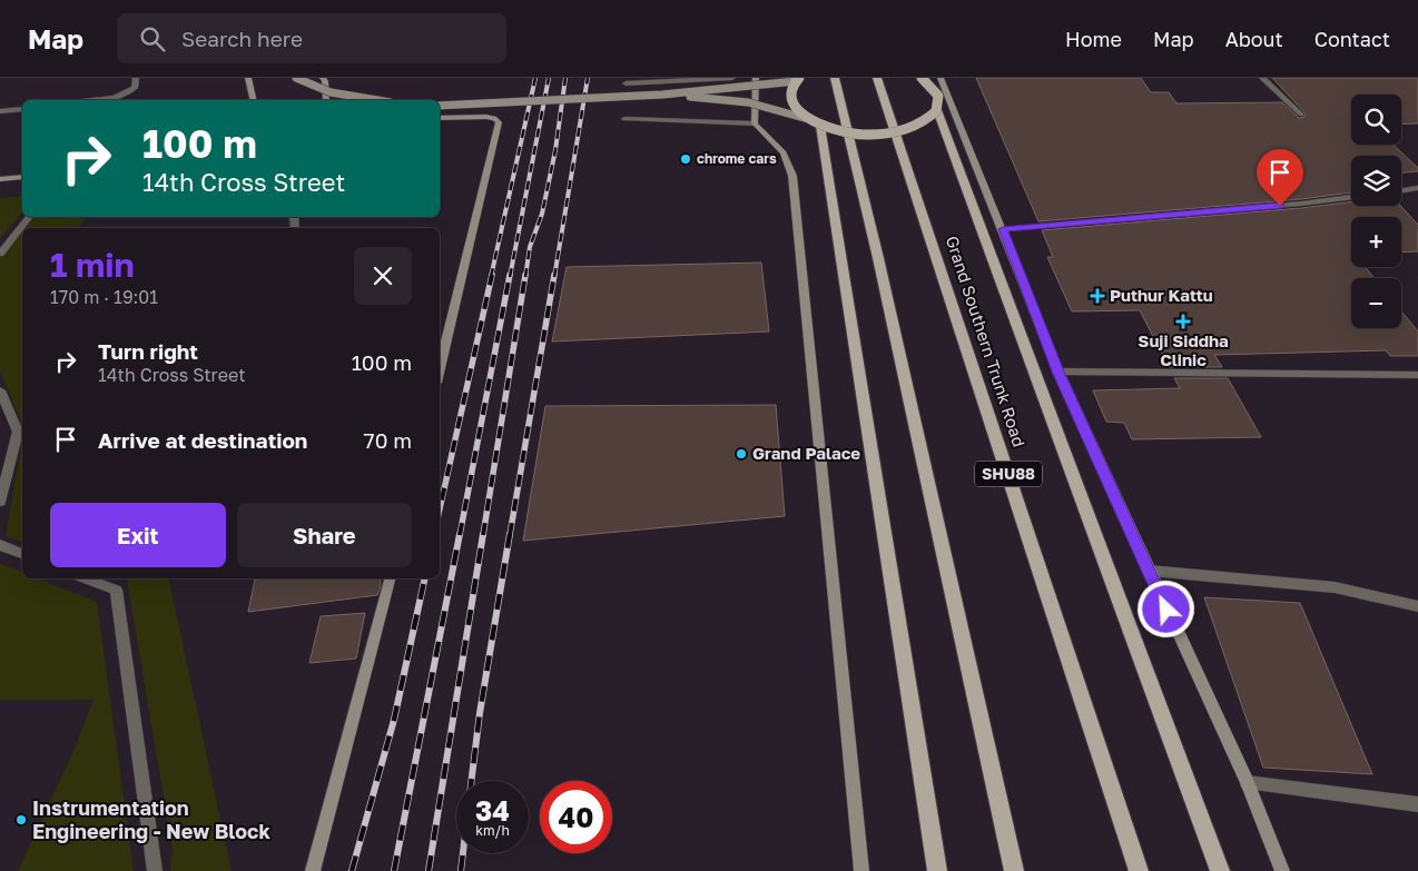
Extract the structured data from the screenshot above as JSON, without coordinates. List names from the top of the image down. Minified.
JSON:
{"streets":{"main road":["Grand Southern Trunk Road","SHU88"]},"places":{"other":["chrome cars","Grand Palace","Instrumentation Engineering - New Block"],"health":["Puthur Kattu","Suji Siddha Clinic"]},"page":{"header":"Map","search":"Search here","nav":["Home","Map","About","Contact"],"map_buttons":["+","−"],"turn":["100 m","14th Cross Street"],"heading":["1 min","170 m · 19:01"],"list":[{"name":"Turn right","note":"14th Cross Street","value":"100 m"},{"name":"Arrive at destination","value":"70 m"}],"buttons":["Exit","Share"],"speed":"34 km/h","limit":"40"}}
